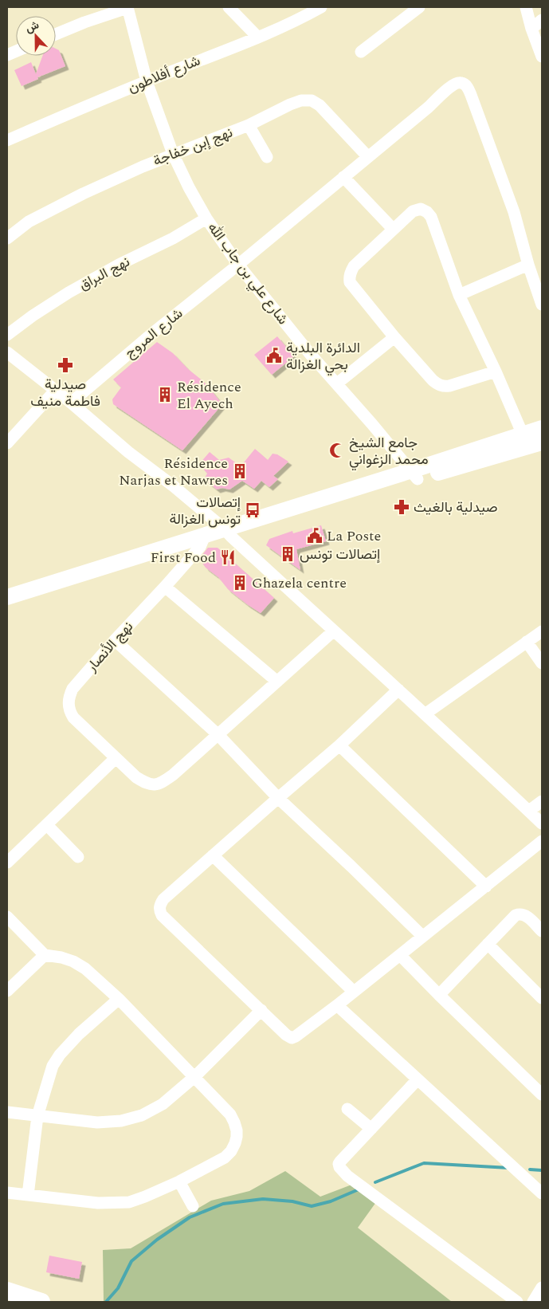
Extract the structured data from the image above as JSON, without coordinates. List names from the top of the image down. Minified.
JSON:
{"streets":{"street":["شارع أفلاطون","نهج إبن خفاجة","نهج البراق","شارع علي بن جاب الله","شارع المروج","نهج الأنصار"]},"crossings":[["شارع أفلاطون","شارع علي بن جاب الله"],["نهج إبن خفاجة","شارع علي بن جاب الله"],["نهج إبن خفاجة","شارع المروج"],["نهج البراق","شارع علي بن جاب الله"],["شارع علي بن جاب الله","شارع المروج"]],"places":{"public building":["الدائرة البلدية بحي الغزالة","La Poste"],"pharmacy":["صيدلية فاطمة منيف","صيدلية بالغيث"],"building":["Résidence El Ayech","Résidence Narjas et Nawres","إتصالات تونس","Ghazela centre"],"mosque":["جامع الشيخ محمد الزغواني"],"bus stop":["إتصالات تونس الغزالة"],"restaurant":["First Food"]},"north":"top"}
